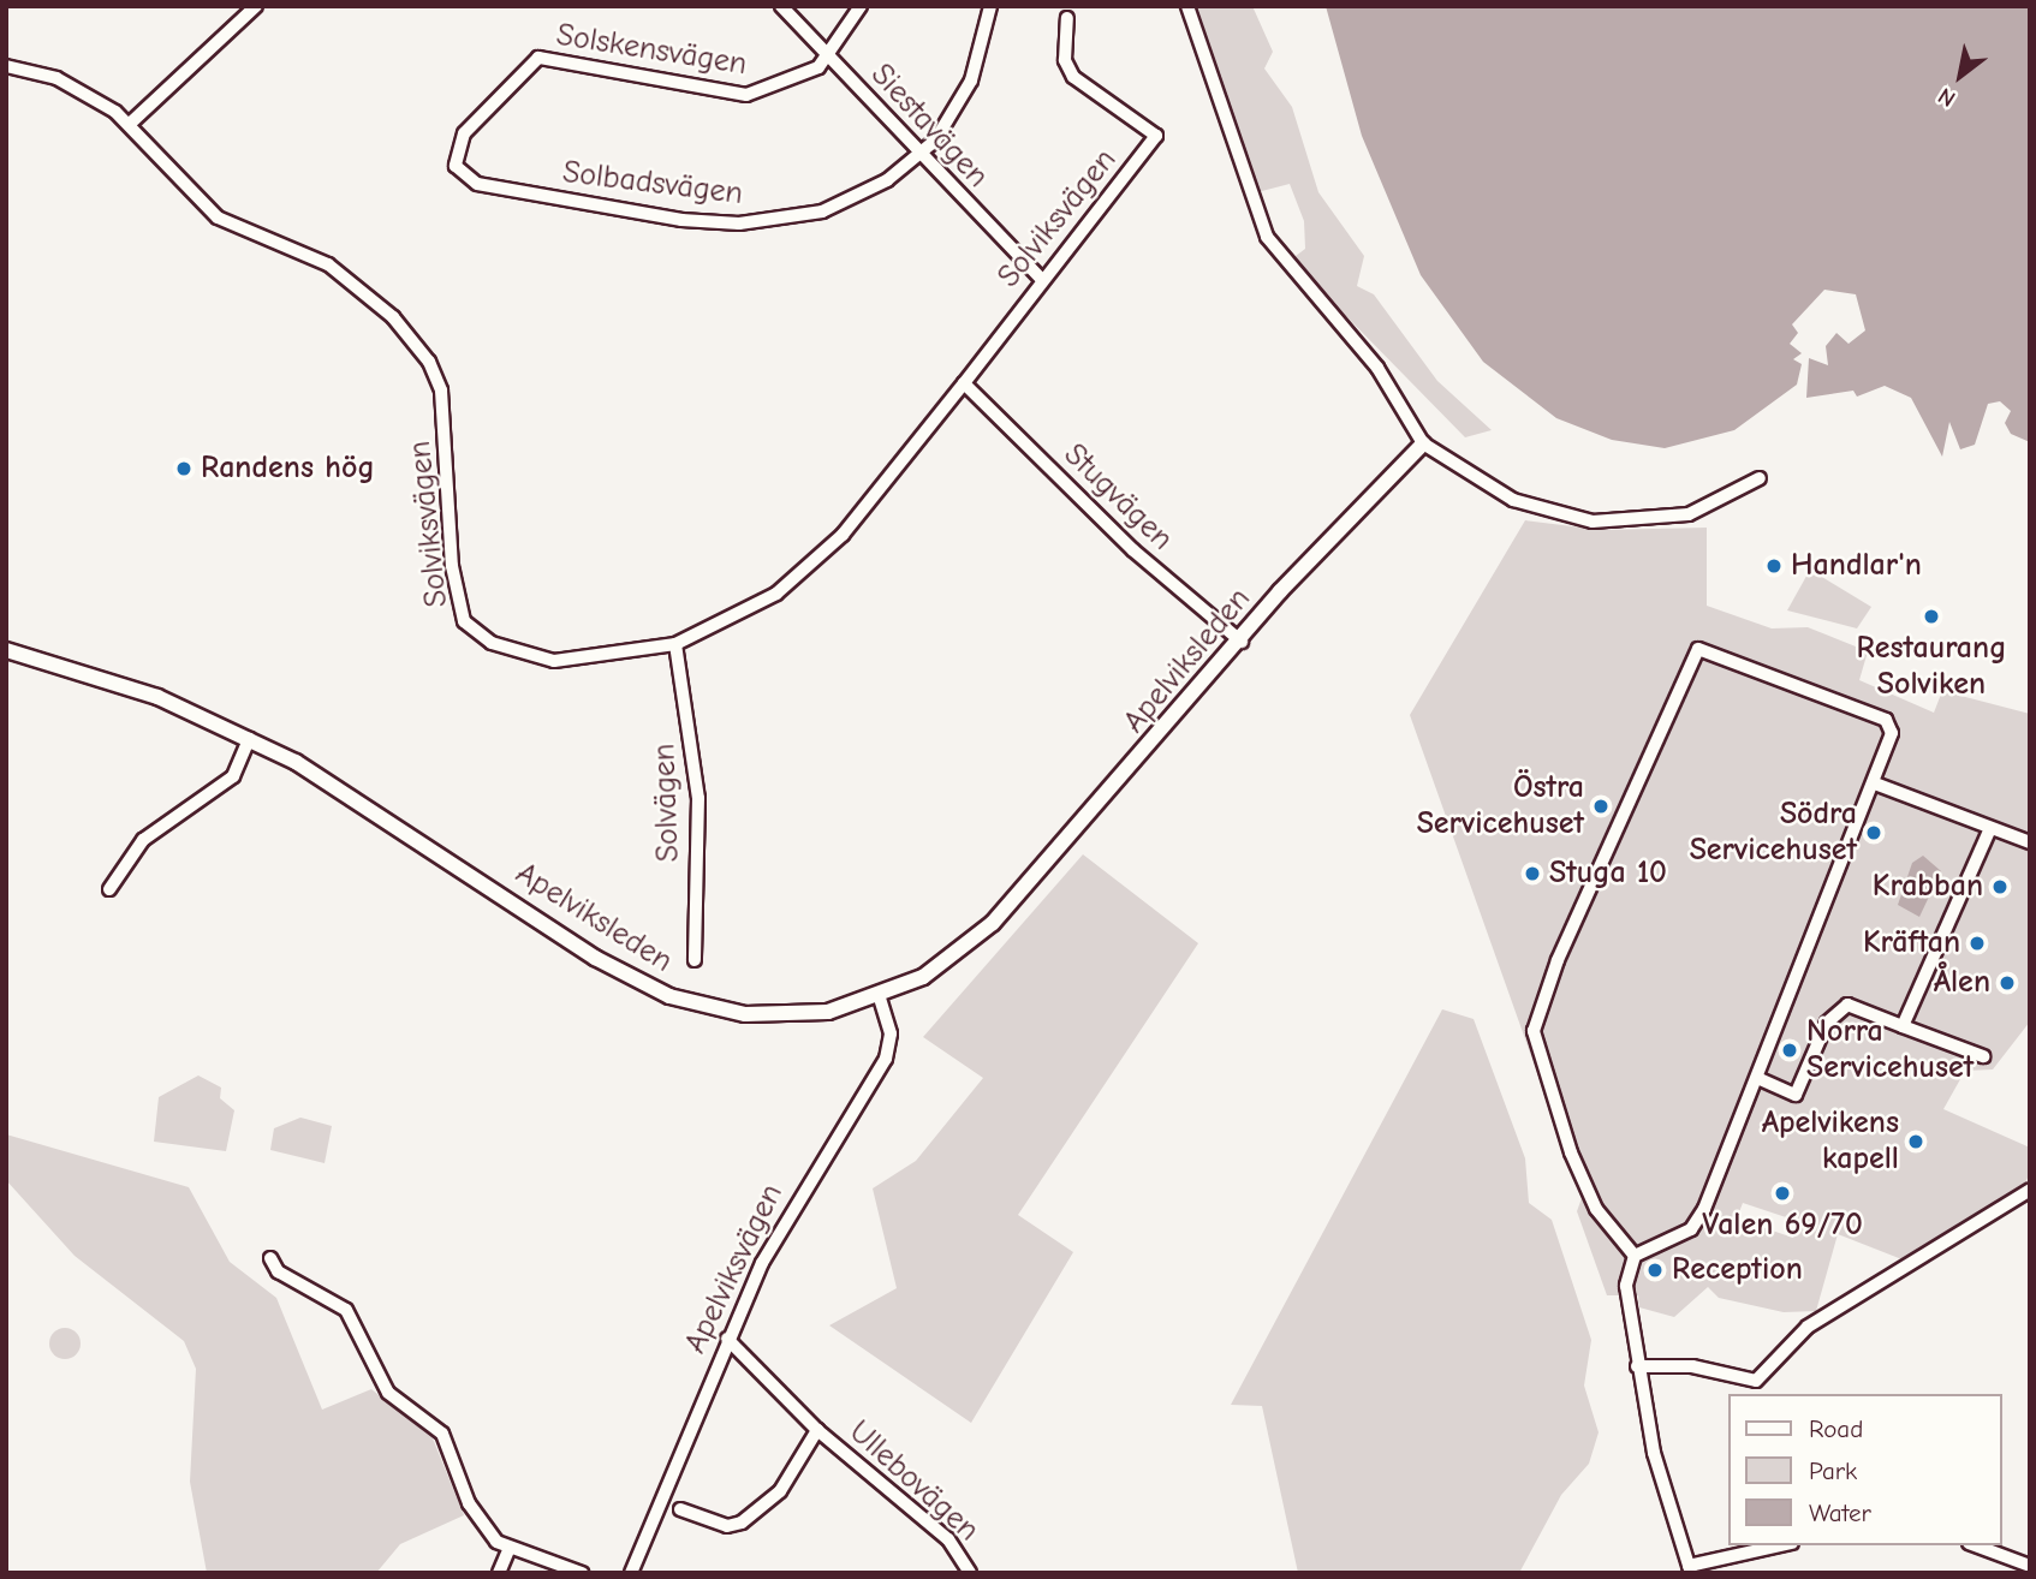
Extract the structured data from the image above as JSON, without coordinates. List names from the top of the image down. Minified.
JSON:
{"streets":{"street":["Solskensvägen","Siestavägen","Solbadsvägen","Solviksvägen","Stugvägen","Apelviksleden","Solvägen","Apelviksvägen","Ullebovägen"]},"crossings":[["Solskensvägen","Siestavägen"],["Solskensvägen","Solbadsvägen"],["Siestavägen","Solbadsvägen"],["Siestavägen","Solviksvägen"],["Solviksvägen","Stugvägen"],["Solviksvägen","Solvägen"],["Stugvägen","Apelviksleden"],["Apelviksleden","Apelviksvägen"],["Apelviksvägen","Ullebovägen"]],"places":["Randens hög","Handlar'n","Restaurang Solviken","Östra Servicehuset","Södra Servicehuset","Stuga 10","Krabban","Kräftan","Ålen","Norra Servicehuset","Apelvikens kapell","Valen 69/70","Reception"],"legend":["Road","Park","Water"],"north":"bottom left"}
